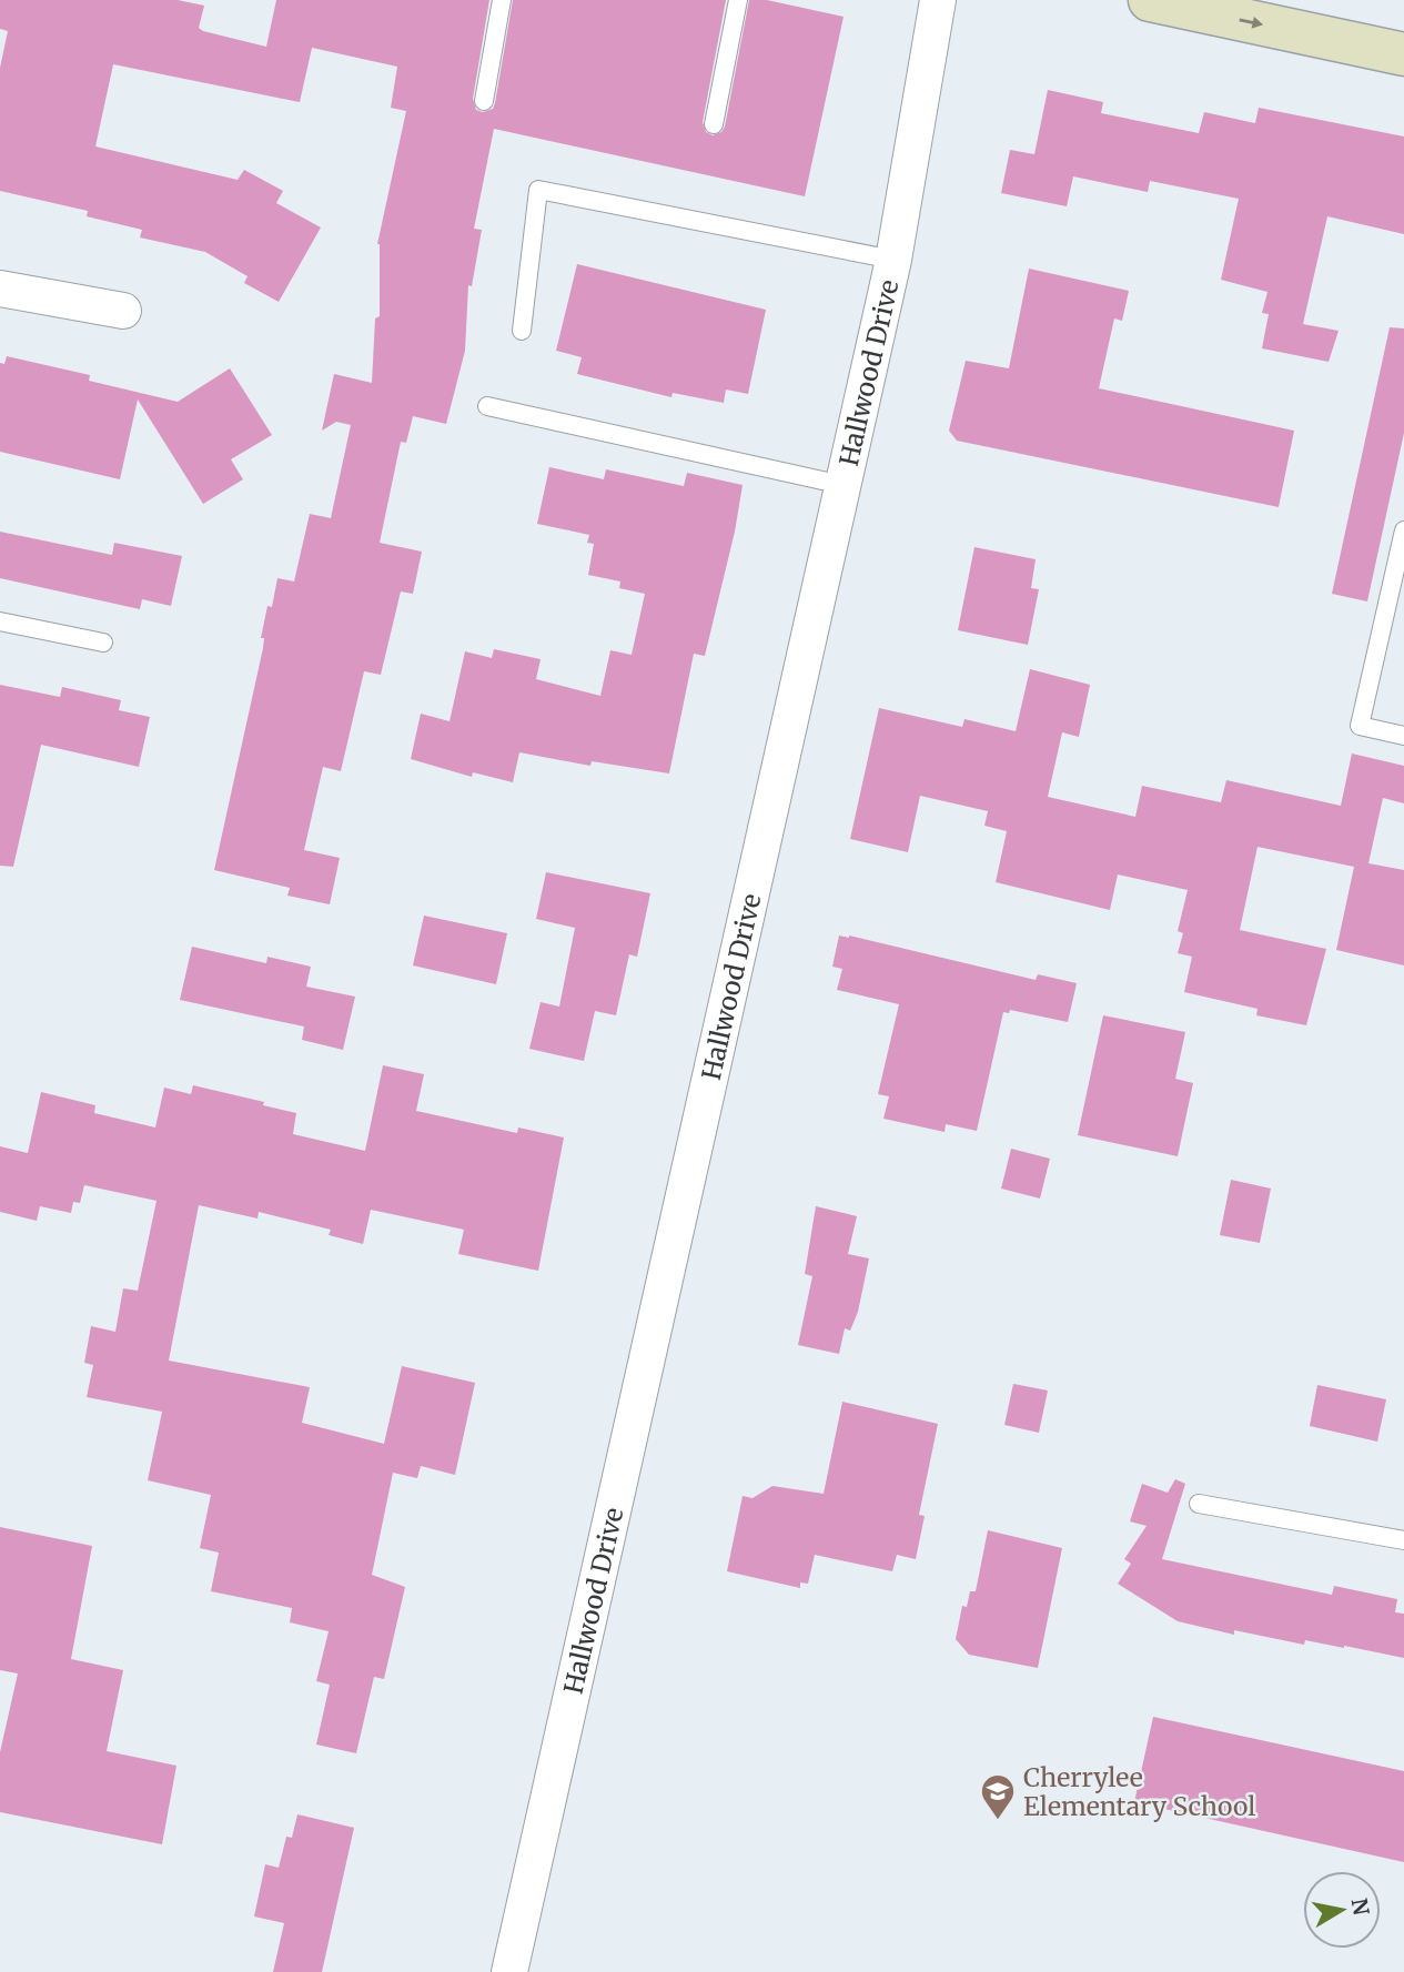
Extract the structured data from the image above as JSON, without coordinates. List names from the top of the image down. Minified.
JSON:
{"streets":{"street":["Hallwood Drive"]},"places":{"school or university":["Cherrylee Elementary School"]},"north":"right"}
